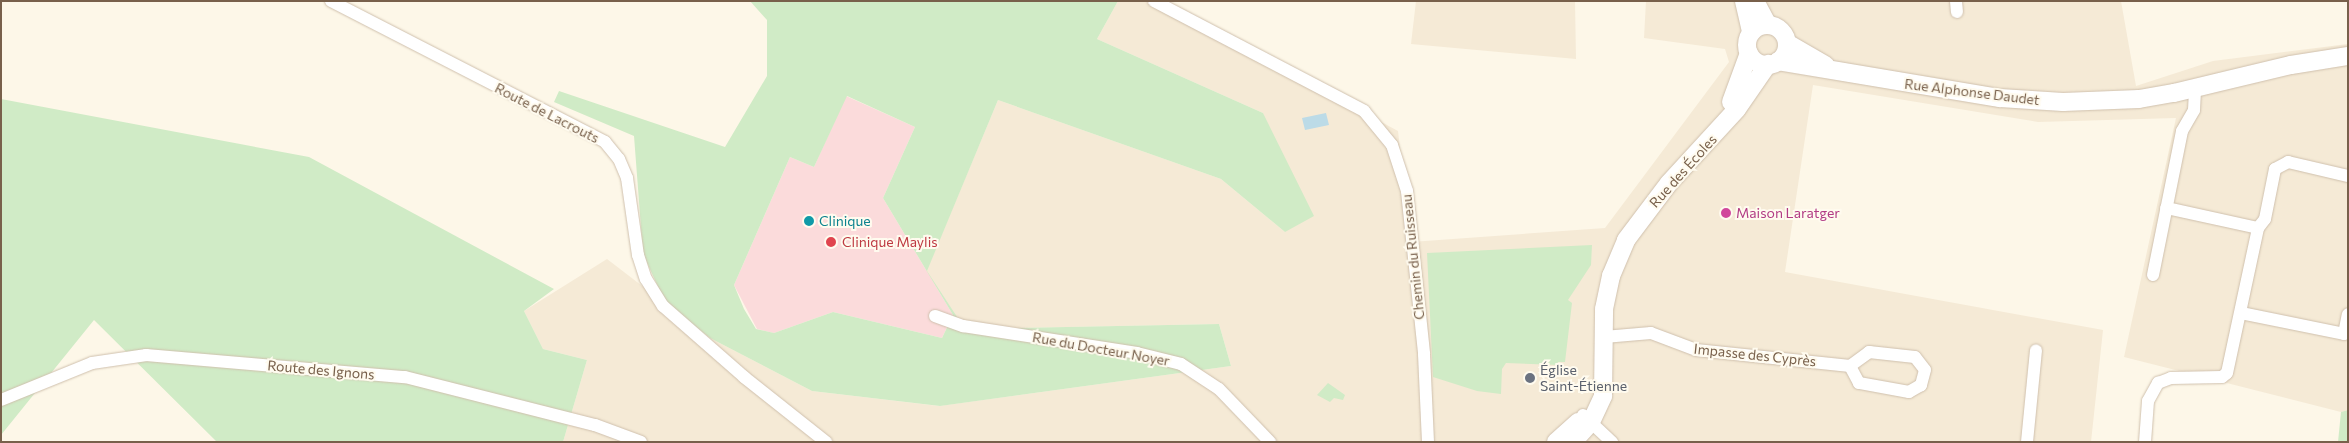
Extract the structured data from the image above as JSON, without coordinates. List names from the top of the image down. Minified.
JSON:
{"streets":{"street":["Rue Alphonse Daudet","Route de Lacrouts","Rue des Écoles","Chemin du Ruisseau","Rue du Docteur Noyer","Impasse des Cyprès","Route des Ignons"]},"crossings":[["Rue Alphonse Daudet","Rue des Écoles"],["Rue des Écoles","Impasse des Cyprès"]],"places":["Maison Laratger","Clinique","Clinique Maylis","Église Saint-Étienne"]}
